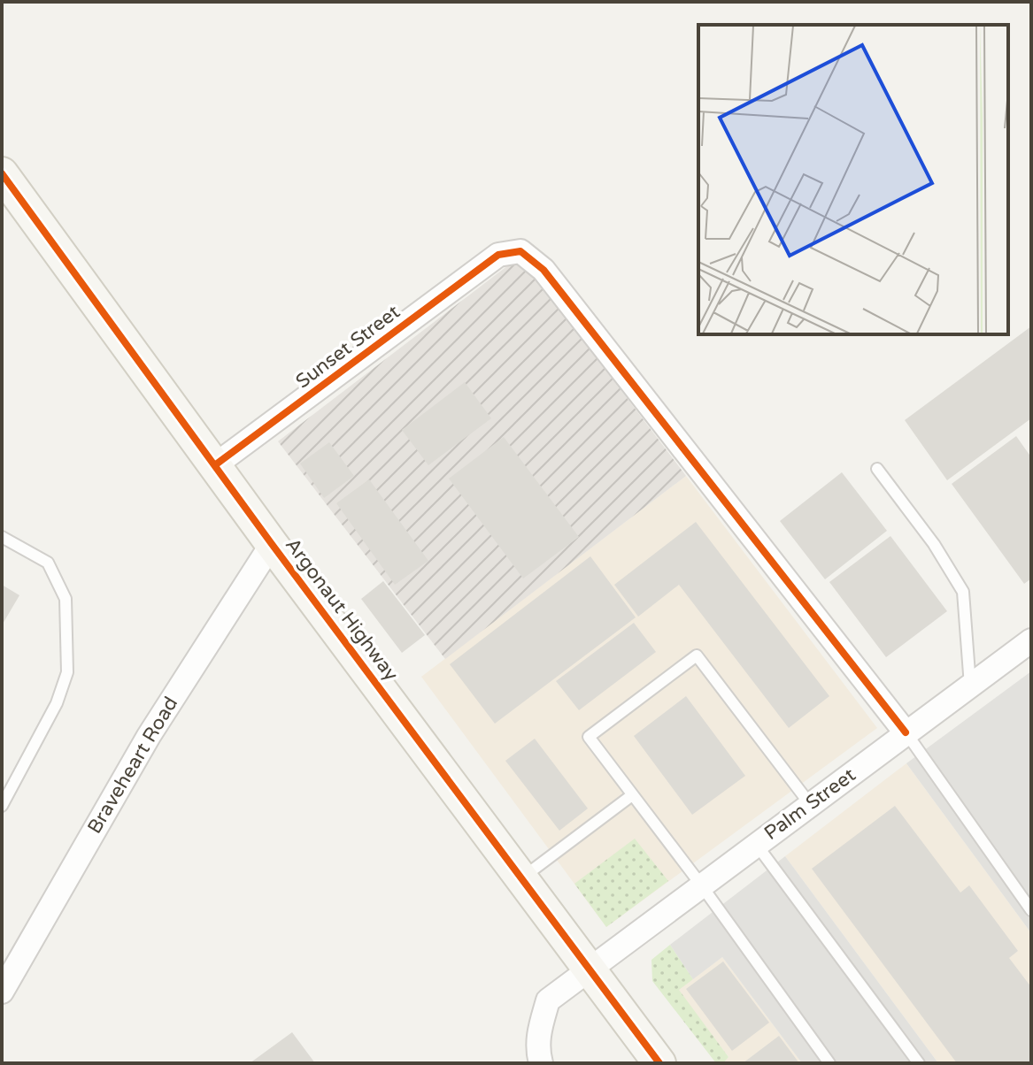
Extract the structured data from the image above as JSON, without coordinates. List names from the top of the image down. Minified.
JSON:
{"streets":{"street":["Sunset Street","Argonaut Highway","Braveheart Road","Palm Street"]},"crossings":[["Sunset Street","Argonaut Highway"],["Sunset Street","Palm Street"],["Argonaut Highway","Braveheart Road"],["Argonaut Highway","Palm Street"]]}
